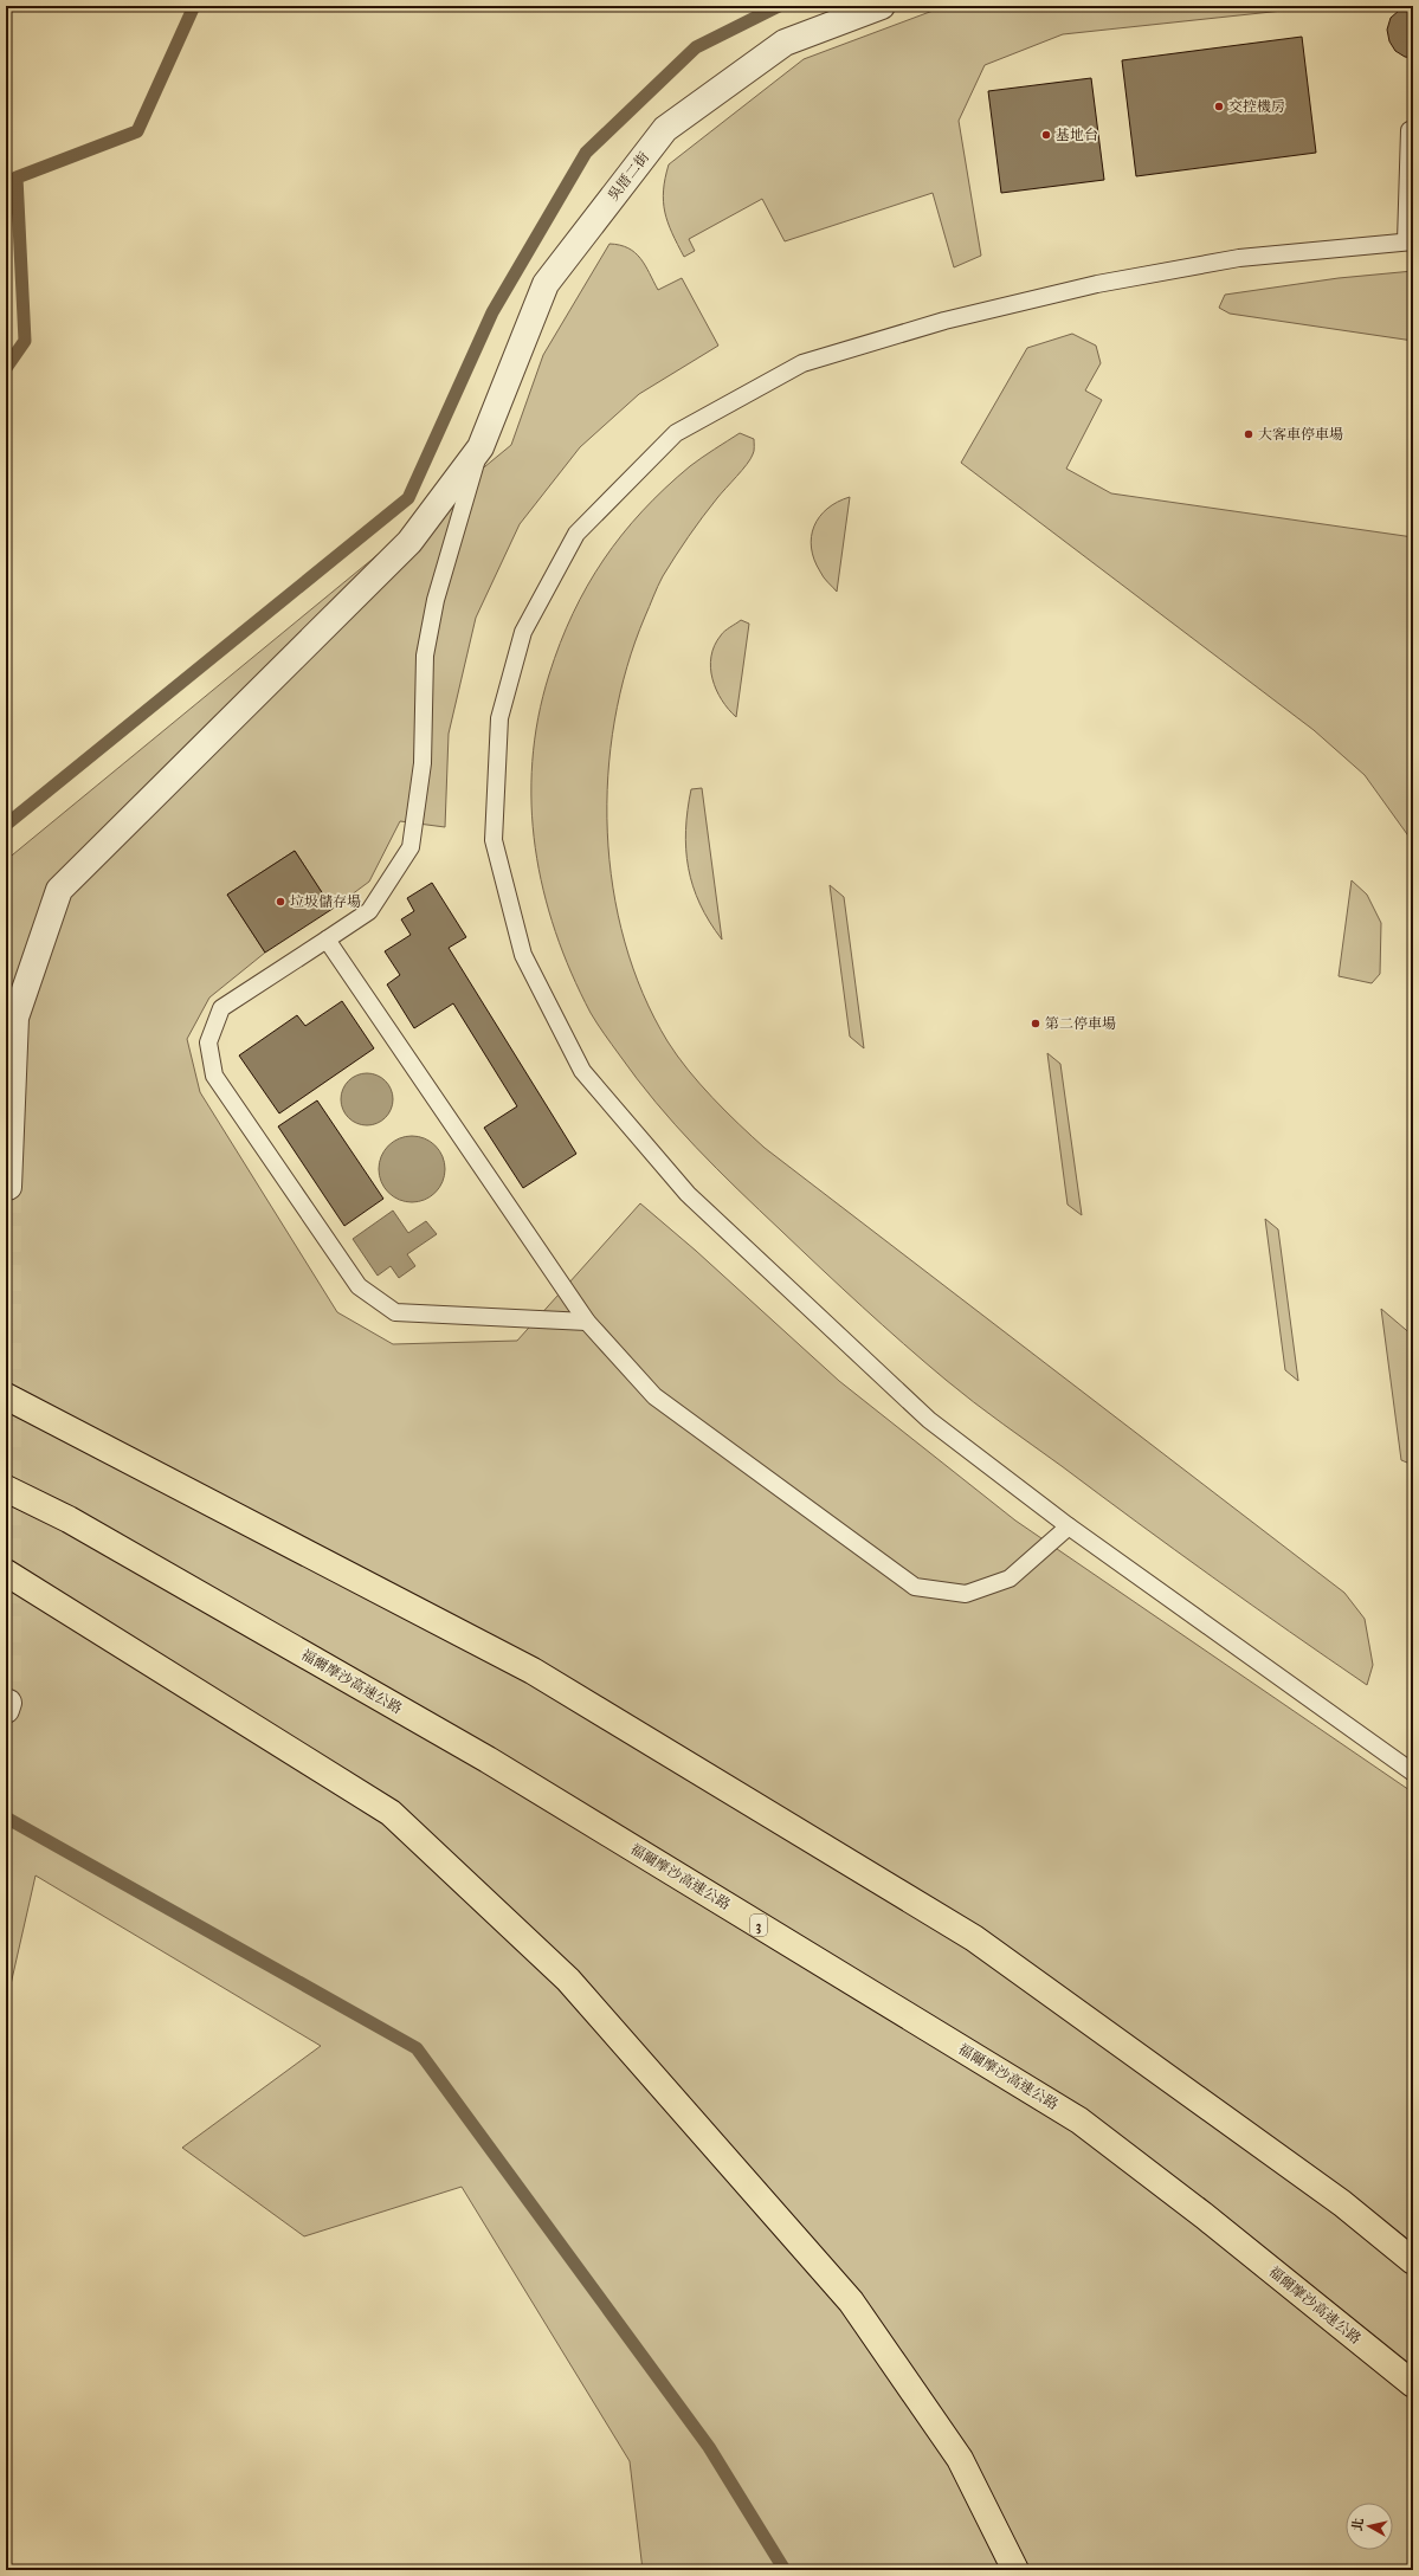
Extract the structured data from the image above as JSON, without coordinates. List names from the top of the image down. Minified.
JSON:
{"streets":{"highway":["福爾摩沙高速公路","3"],"street":["吳厝二街"]},"places":["交控機房","基地台","大客車停車場","垃圾儲存場","第二停車場"],"north":"left"}
